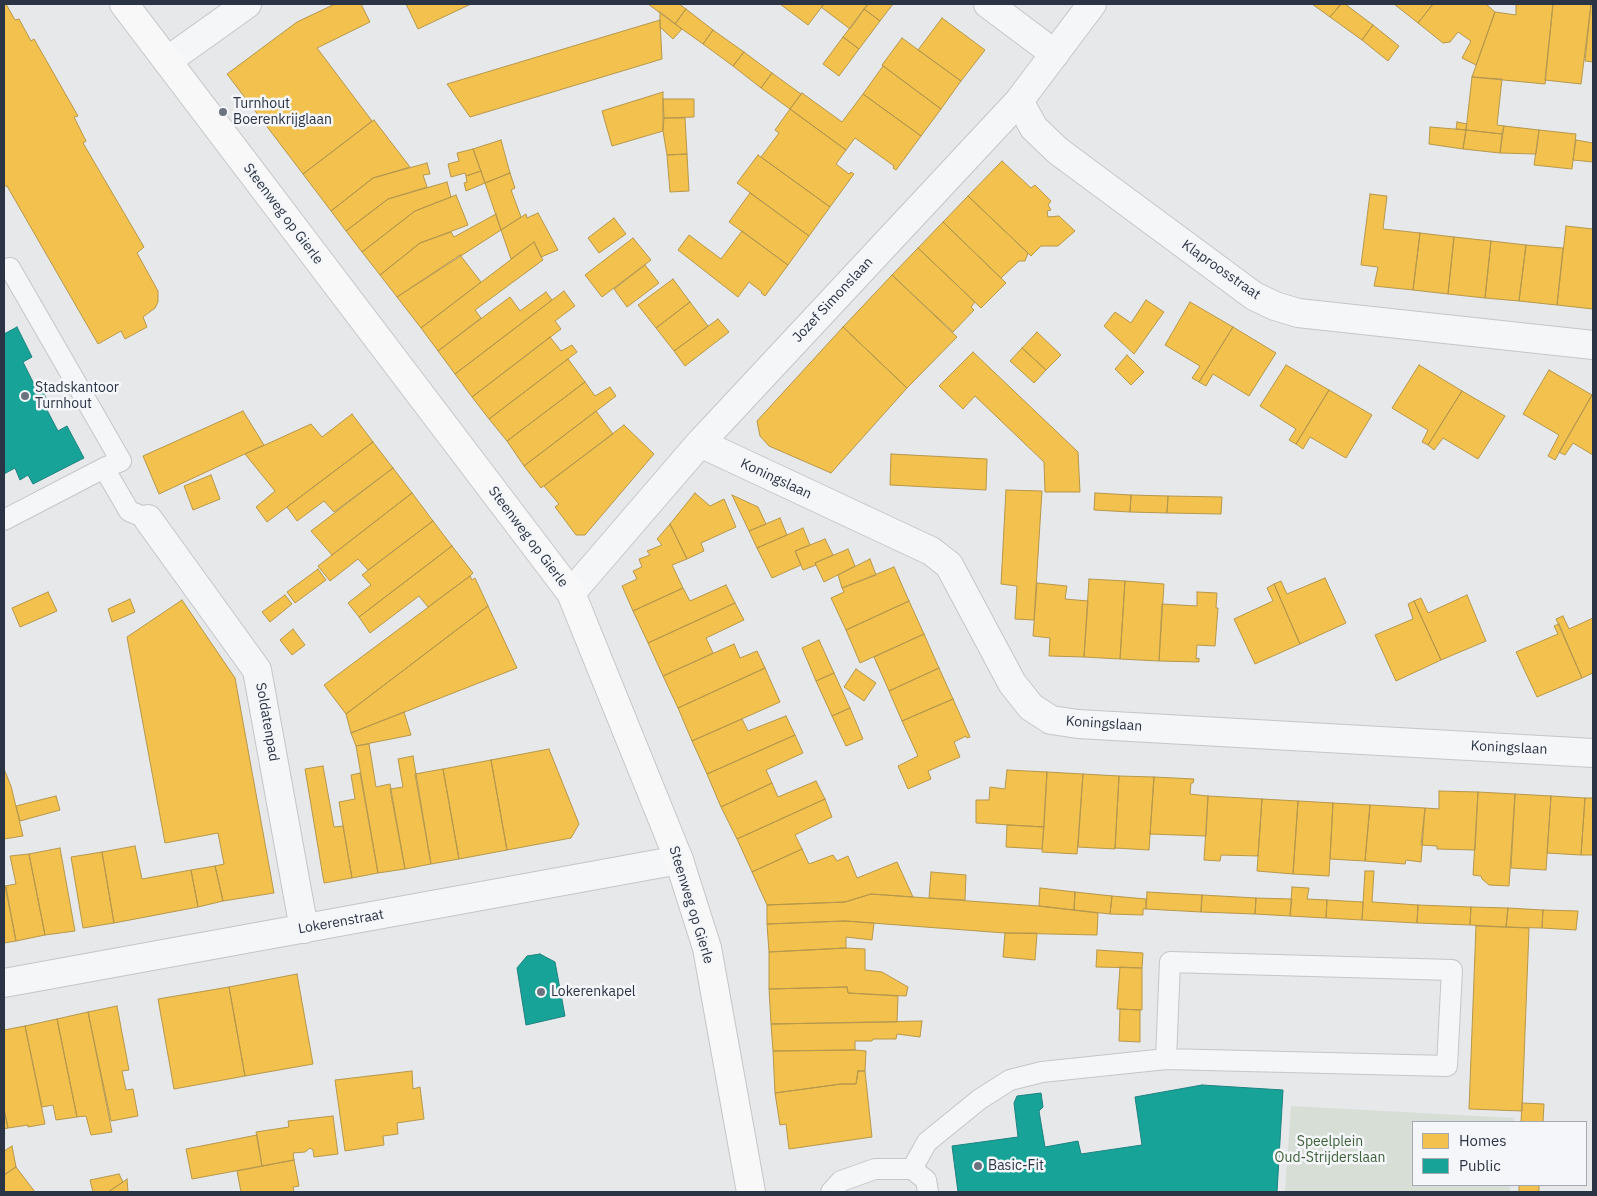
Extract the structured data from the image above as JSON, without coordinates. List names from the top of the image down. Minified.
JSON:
{"streets":{"street":["Steenweg op Gierle","Klaproosstraat","Jozef Simonslaan","Koningslaan","Soldatenpad","Lokerenstraat"]},"crossings":[["Steenweg op Gierle","Jozef Simonslaan"],["Steenweg op Gierle","Lokerenstraat"],["Klaproosstraat","Jozef Simonslaan"],["Jozef Simonslaan","Koningslaan"],["Soldatenpad","Lokerenstraat"]],"parks":["Speelplein Oud-Strijderslaan"],"places":["Turnhout Boerenkrijglaan","Stadskantoor Turnhout","Lokerenkapel","Basic-Fit"],"legend":["Homes","Public"]}
